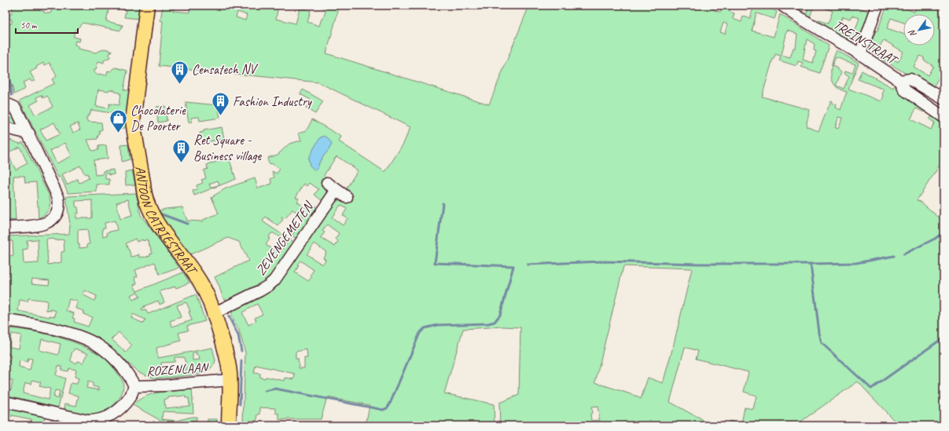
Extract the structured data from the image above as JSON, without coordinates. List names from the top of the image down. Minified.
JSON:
{"streets":{"main road":["ANTOON CATRIESTRAAT"],"street":["TREINSTRAAT","ZEVENGEMETEN","ROZENLAAN"]},"crossings":[["ANTOON CATRIESTRAAT","ZEVENGEMETEN"],["ANTOON CATRIESTRAAT","ROZENLAAN"]],"places":{"building":["Censatech NV","Fashion Industry","Ret Square - Business village"],"shop":["Chocolaterie De Poorter"]},"scale_bar":"50 m","north":"bottom left"}
